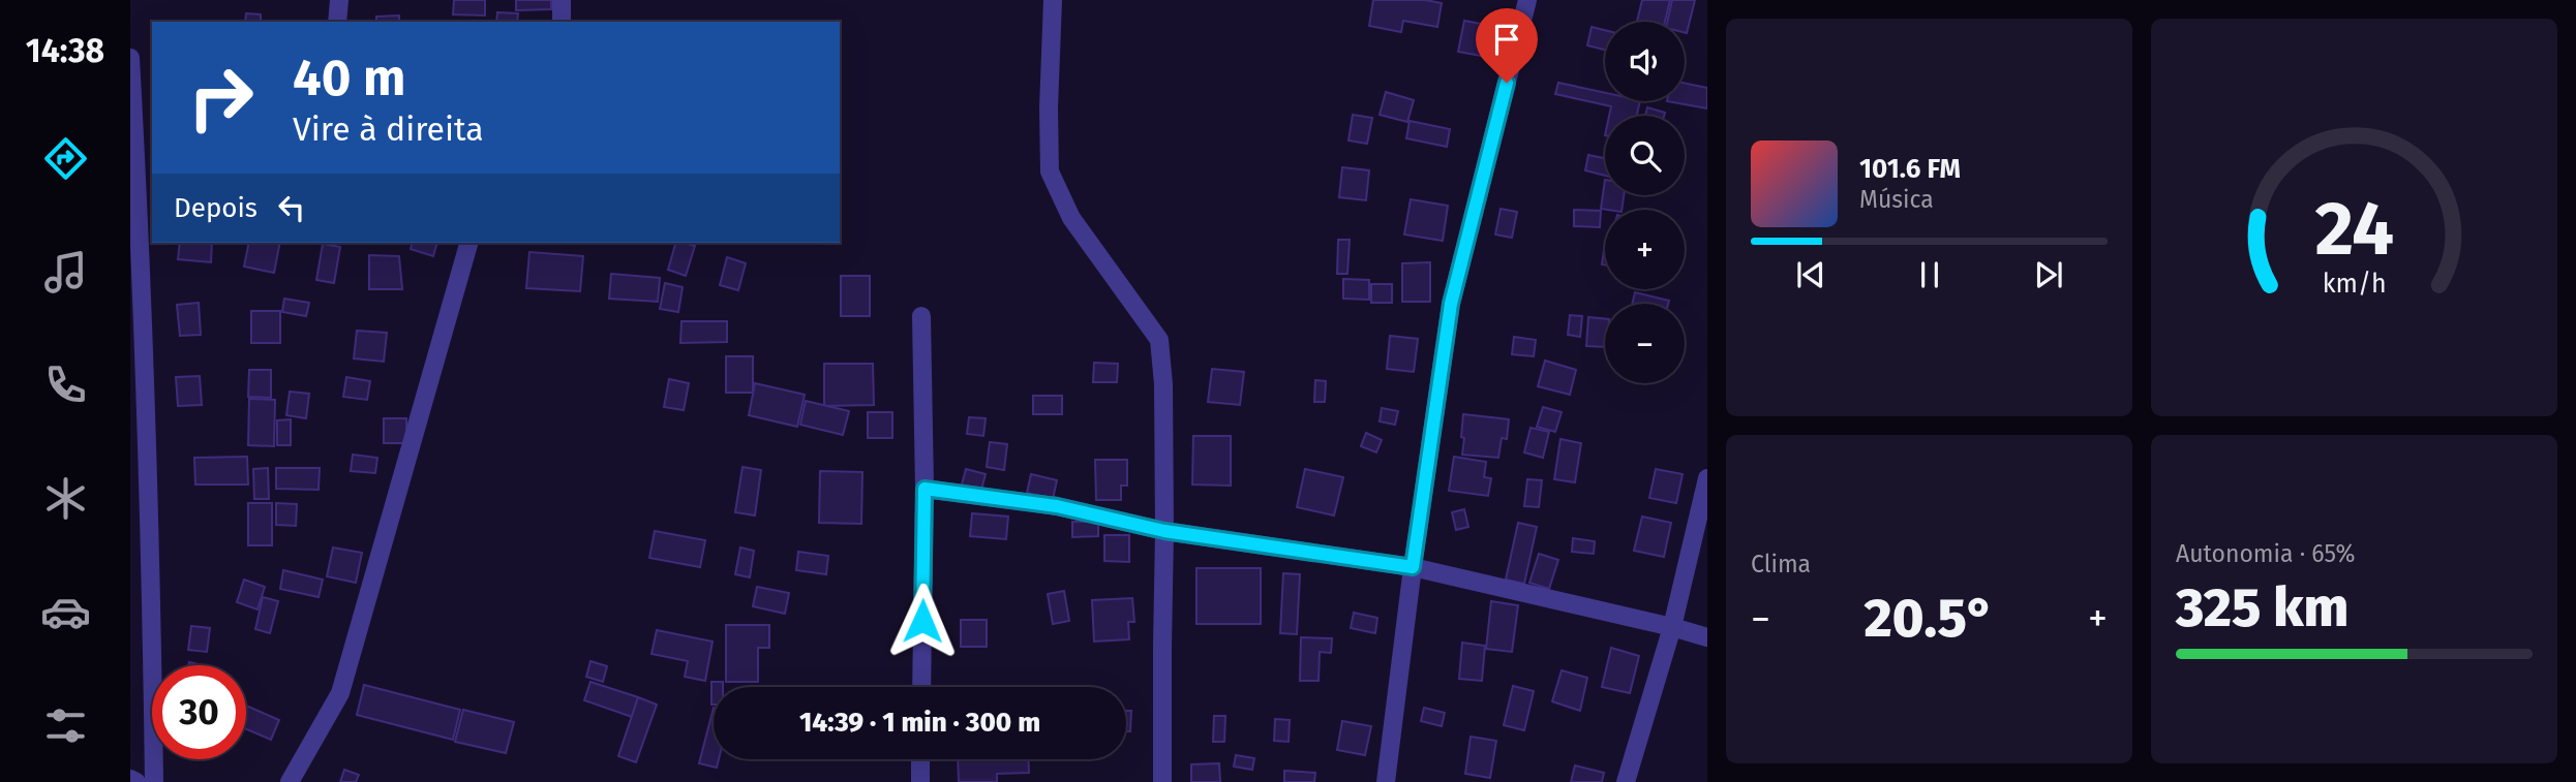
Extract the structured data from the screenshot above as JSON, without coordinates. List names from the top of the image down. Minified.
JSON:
{"page":{"tabs":"14:38","map_buttons":["+","−"],"turn":["40 m","Vire à direita"],"song":["101.6 FM","Música"],"then":"Depois","tile":["Clima",["Autonomia · 65%","325 km"]],"heat":["−","20.5°","+"],"limit":"30","trip":"14:39 · 1 min · 300 m","gauge":["24","km/h"]}}
